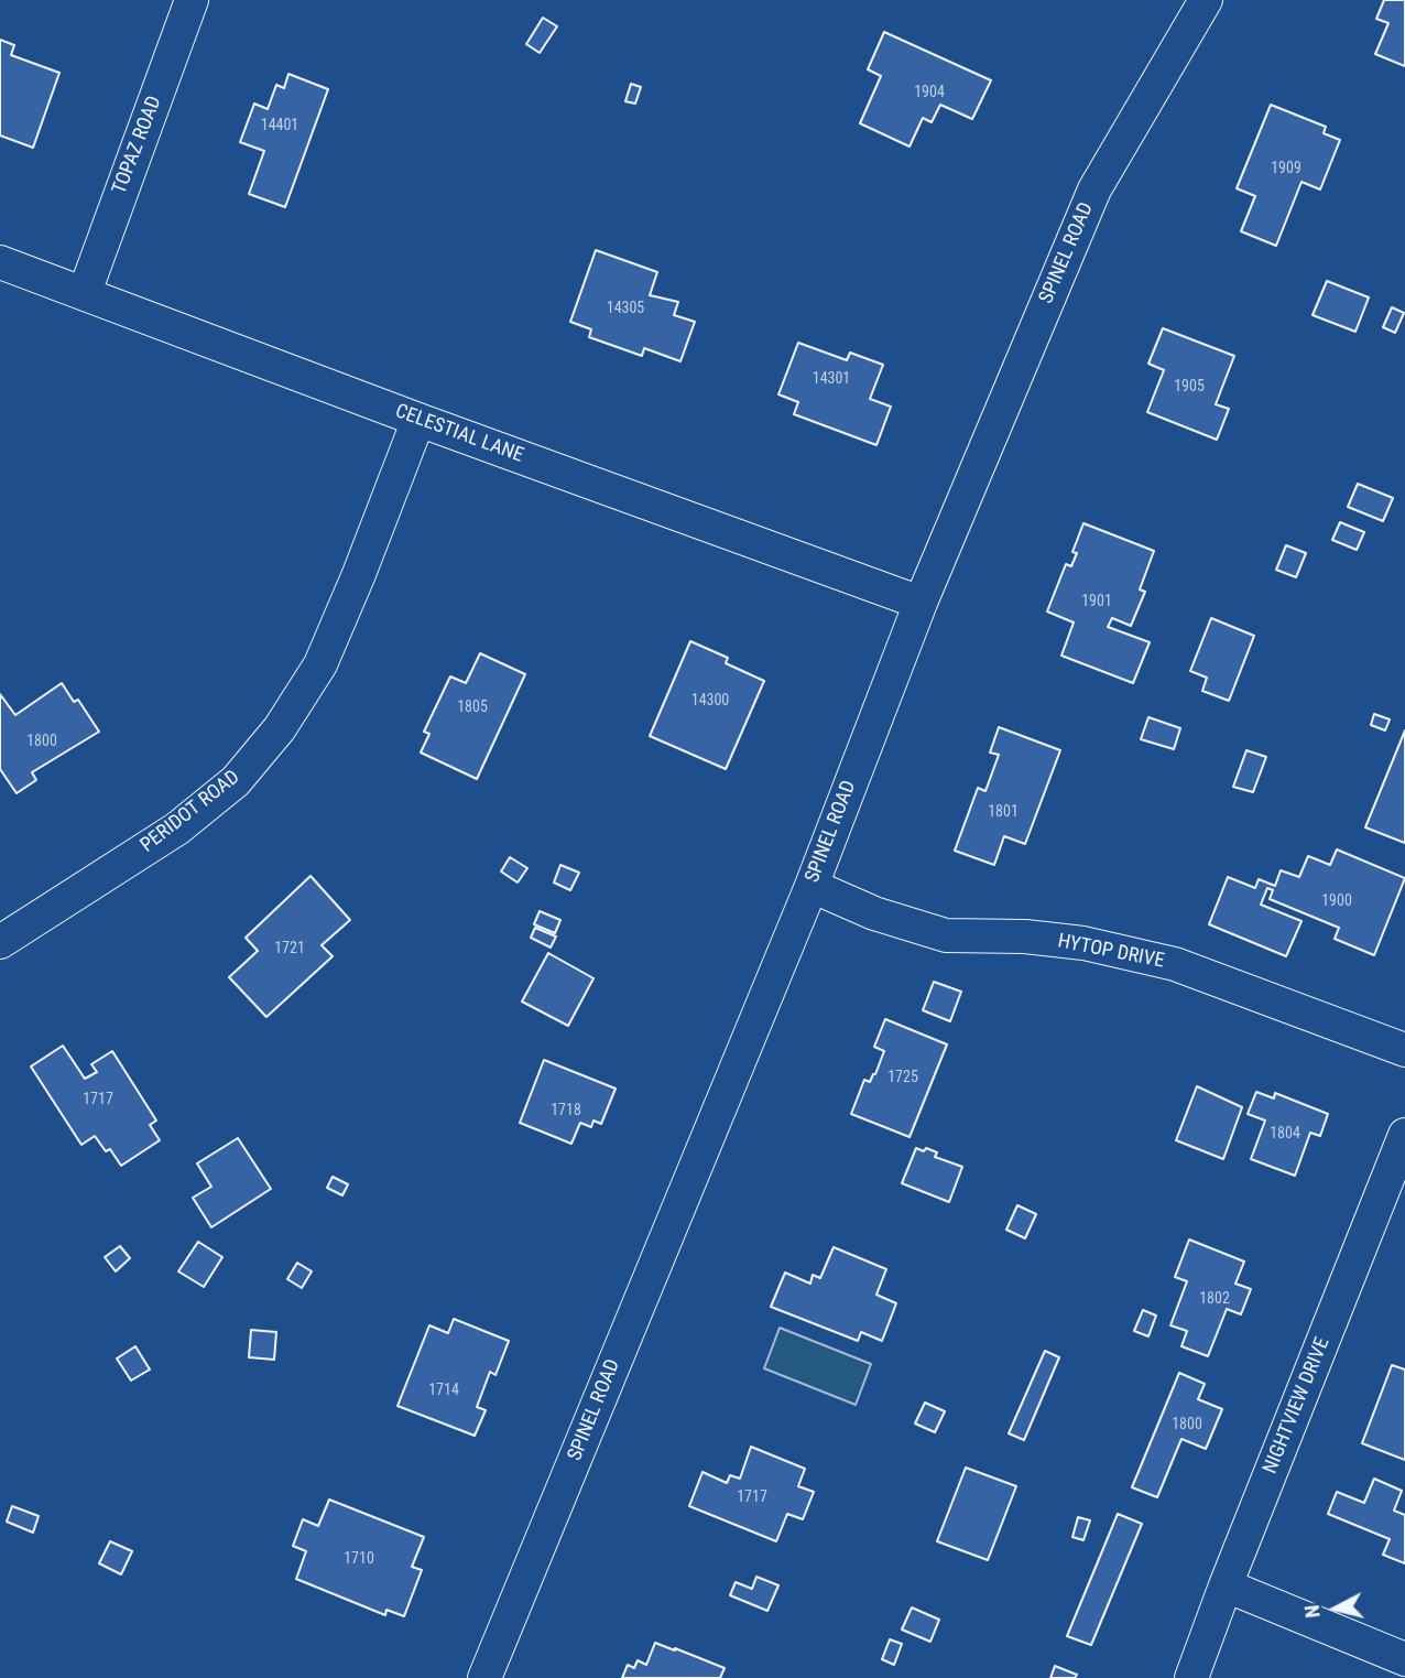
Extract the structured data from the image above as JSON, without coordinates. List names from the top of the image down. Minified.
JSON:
{"streets":{"street":["TOPAZ ROAD","SPINEL ROAD","CELESTIAL LANE","PERIDOT ROAD","HYTOP DRIVE","NIGHTVIEW DRIVE"]},"crossings":[["TOPAZ ROAD","CELESTIAL LANE"],["SPINEL ROAD","CELESTIAL LANE"],["SPINEL ROAD","HYTOP DRIVE"],["CELESTIAL LANE","PERIDOT ROAD"]],"house_numbers":["1904","14401","1909","14305","14301","1905","1901","14300","1805","1800","1801","1900","1721","1725","1717","1718","1804","1802","1714","1800","1717","1710"],"north":"left"}
